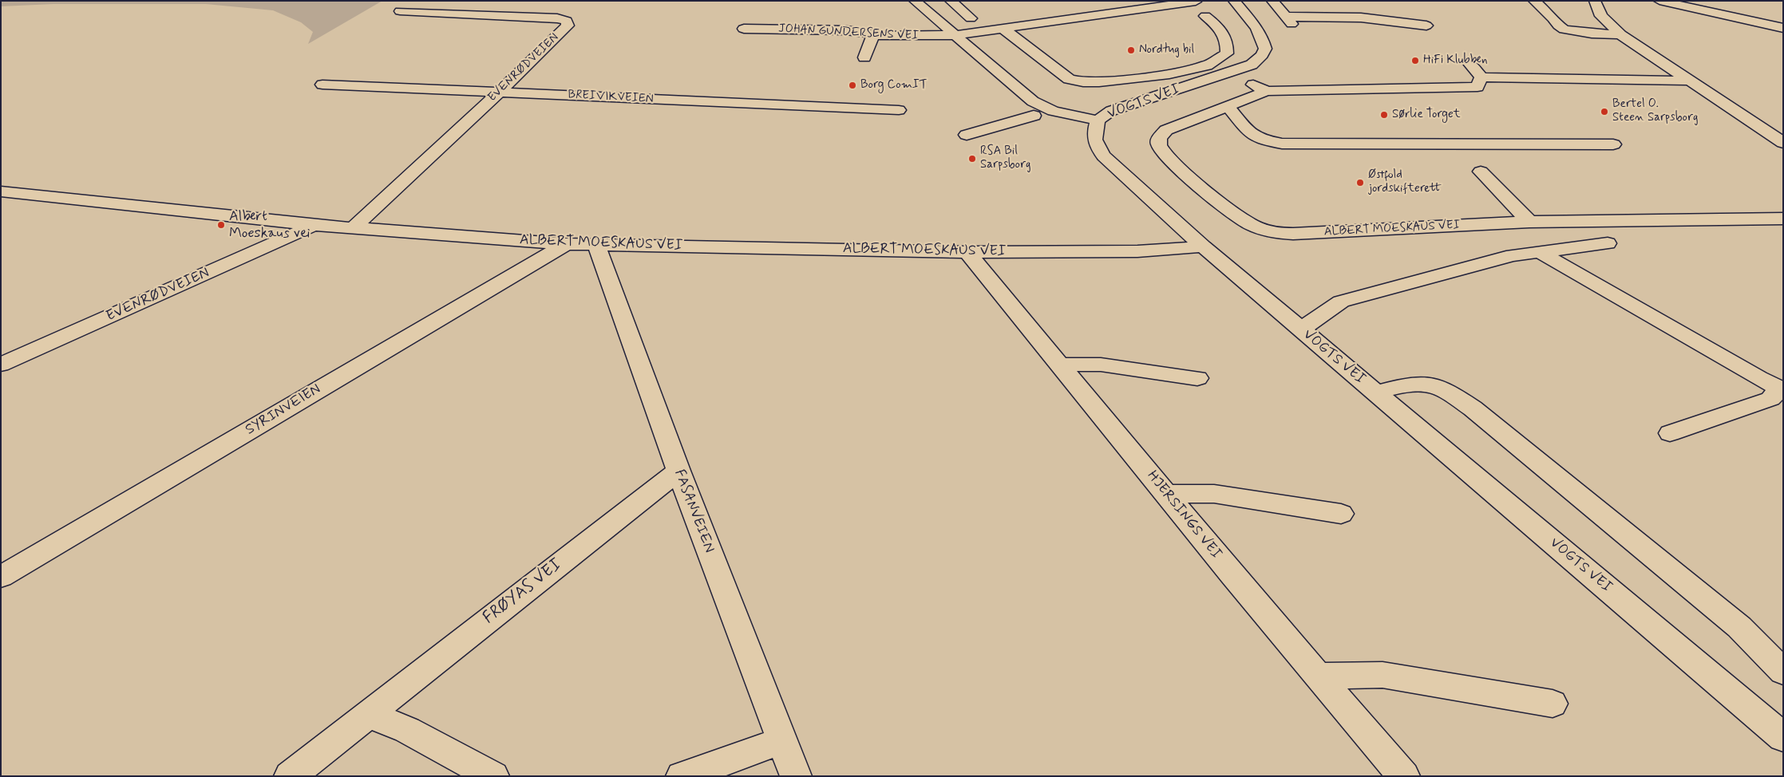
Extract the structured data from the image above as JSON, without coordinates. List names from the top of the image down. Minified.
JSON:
{"streets":{"street":["JOHAN GUNDERSENS VEI","EVENRØDVEIEN","BREIVIKVEIEN","VOGTS VEI","ALBERT MOESKAUS VEI","SYRINVEIEN","FASANVEIEN","HJERSINGS VEI","FRØYAS VEI"]},"crossings":[["EVENRØDVEIEN","BREIVIKVEIEN"],["EVENRØDVEIEN","ALBERT MOESKAUS VEI"],["VOGTS VEI","ALBERT MOESKAUS VEI"],["ALBERT MOESKAUS VEI","SYRINVEIEN"],["ALBERT MOESKAUS VEI","FASANVEIEN"],["ALBERT MOESKAUS VEI","HJERSINGS VEI"],["FASANVEIEN","FRØYAS VEI"]],"places":["Nordtug bil","HiFi Klubben","Borg ComIT","Bertel O. Steen Sarpsborg","Sørlie Torget","RSA Bil Sarpsborg","Østfold jordskifterett","Albert Moeskaus vei"]}
